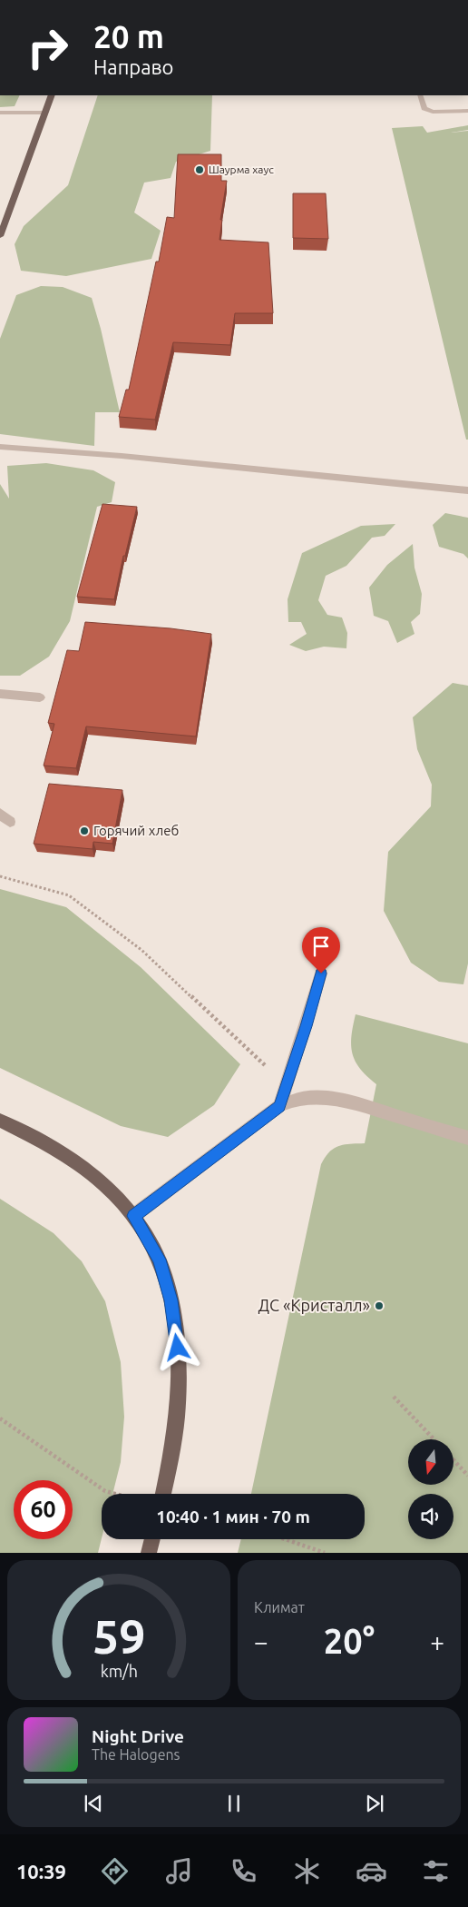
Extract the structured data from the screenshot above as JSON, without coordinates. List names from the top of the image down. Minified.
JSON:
{"places":["Шаурма хаус","Горячий хлеб","ДС «Кристалл»"],"north":"bottom","page":{"turn":["20 m","Направо"],"limit":"60","trip":"10:40 · 1 мин · 70 m","tile":"Климат","heat":["−","20°","+"],"song":["Night Drive","The Halogens"],"tabs":"10:39","gauge":["59","km/h"]}}
